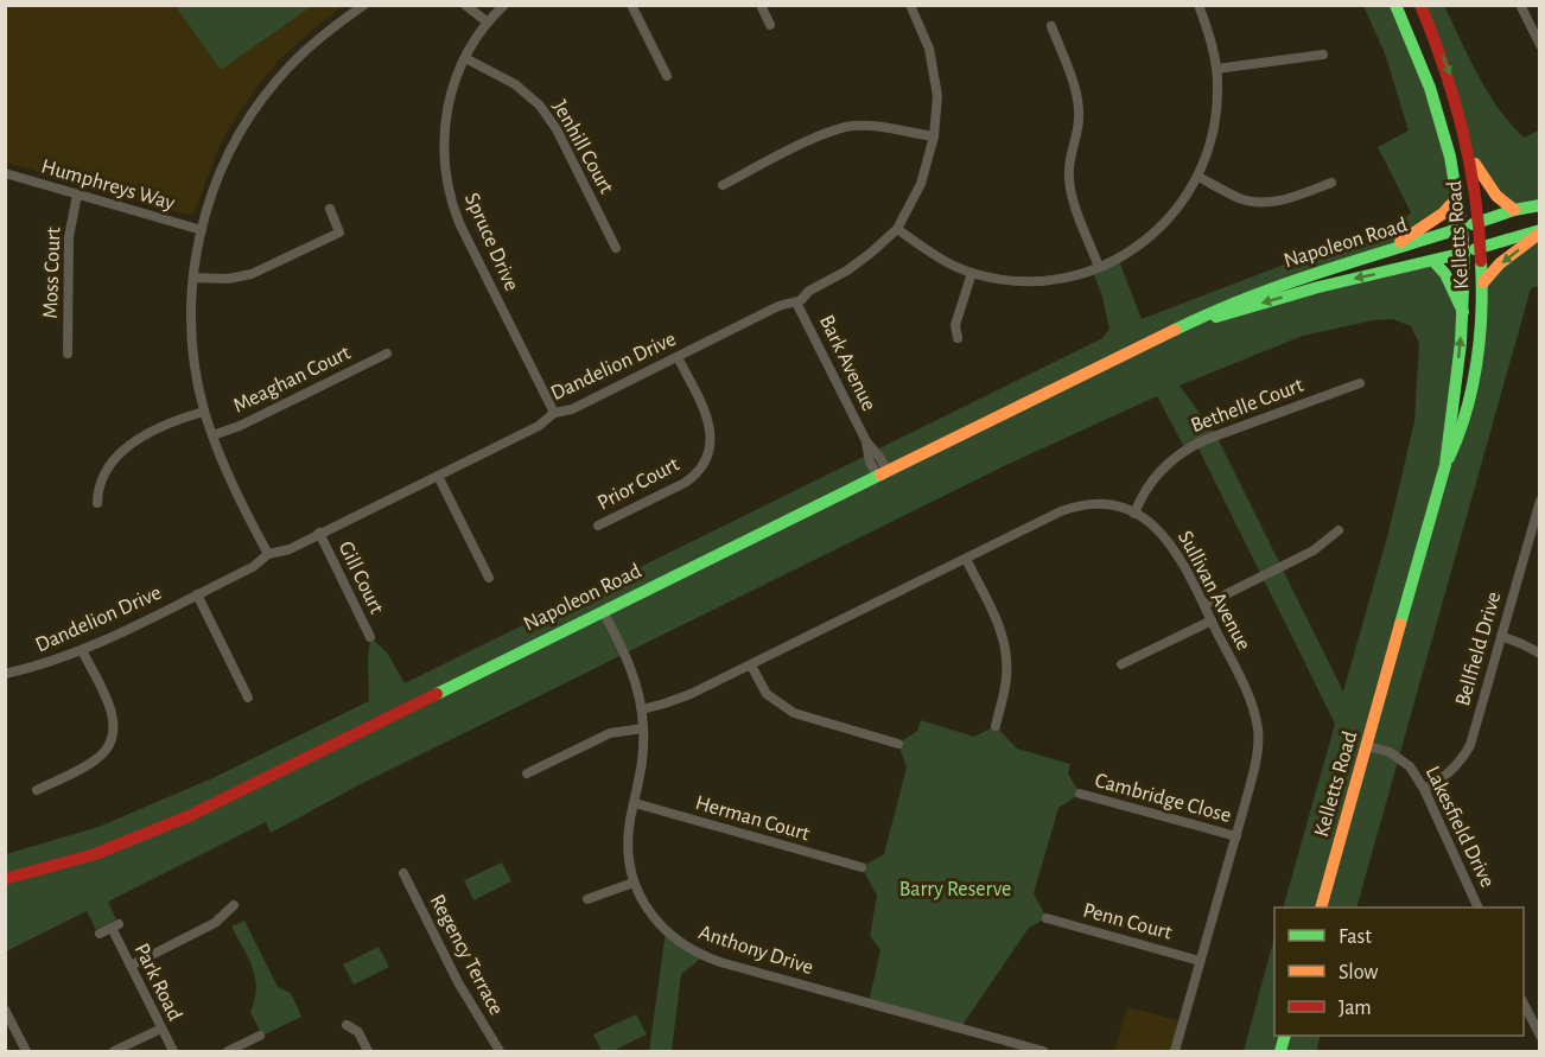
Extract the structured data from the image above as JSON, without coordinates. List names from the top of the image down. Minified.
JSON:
{"streets":{"main road":["Kelletts Road","Napoleon Road"],"street":["Jenhill Court","Humphreys Way","Spruce Drive","Moss Court","Bark Avenue","Dandelion Drive","Meaghan Court","Bethelle Court","Prior Court","Gill Court","Sullivan Avenue","Bellfield Drive","Cambridge Close","Herman Court","Lakesfield Drive","Penn Court","Anthony Drive","Regency Terrace","Park Road"]},"crossings":[["Jenhill Court","Spruce Drive"],["Humphreys Way","Moss Court"],["Kelletts Road","Napoleon Road"],["Kelletts Road","Lakesfield Drive"],["Spruce Drive","Dandelion Drive"],["Napoleon Road","Bark Avenue"],["Napoleon Road","Anthony Drive"],["Bark Avenue","Dandelion Drive"],["Dandelion Drive","Prior Court"],["Dandelion Drive","Gill Court"],["Bethelle Court","Sullivan Avenue"],["Sullivan Avenue","Cambridge Close"],["Sullivan Avenue","Penn Court"],["Sullivan Avenue","Anthony Drive"],["Bellfield Drive","Lakesfield Drive"],["Herman Court","Anthony Drive"]],"parks":["Barry Reserve"],"legend":["Fast","Slow","Jam"]}
